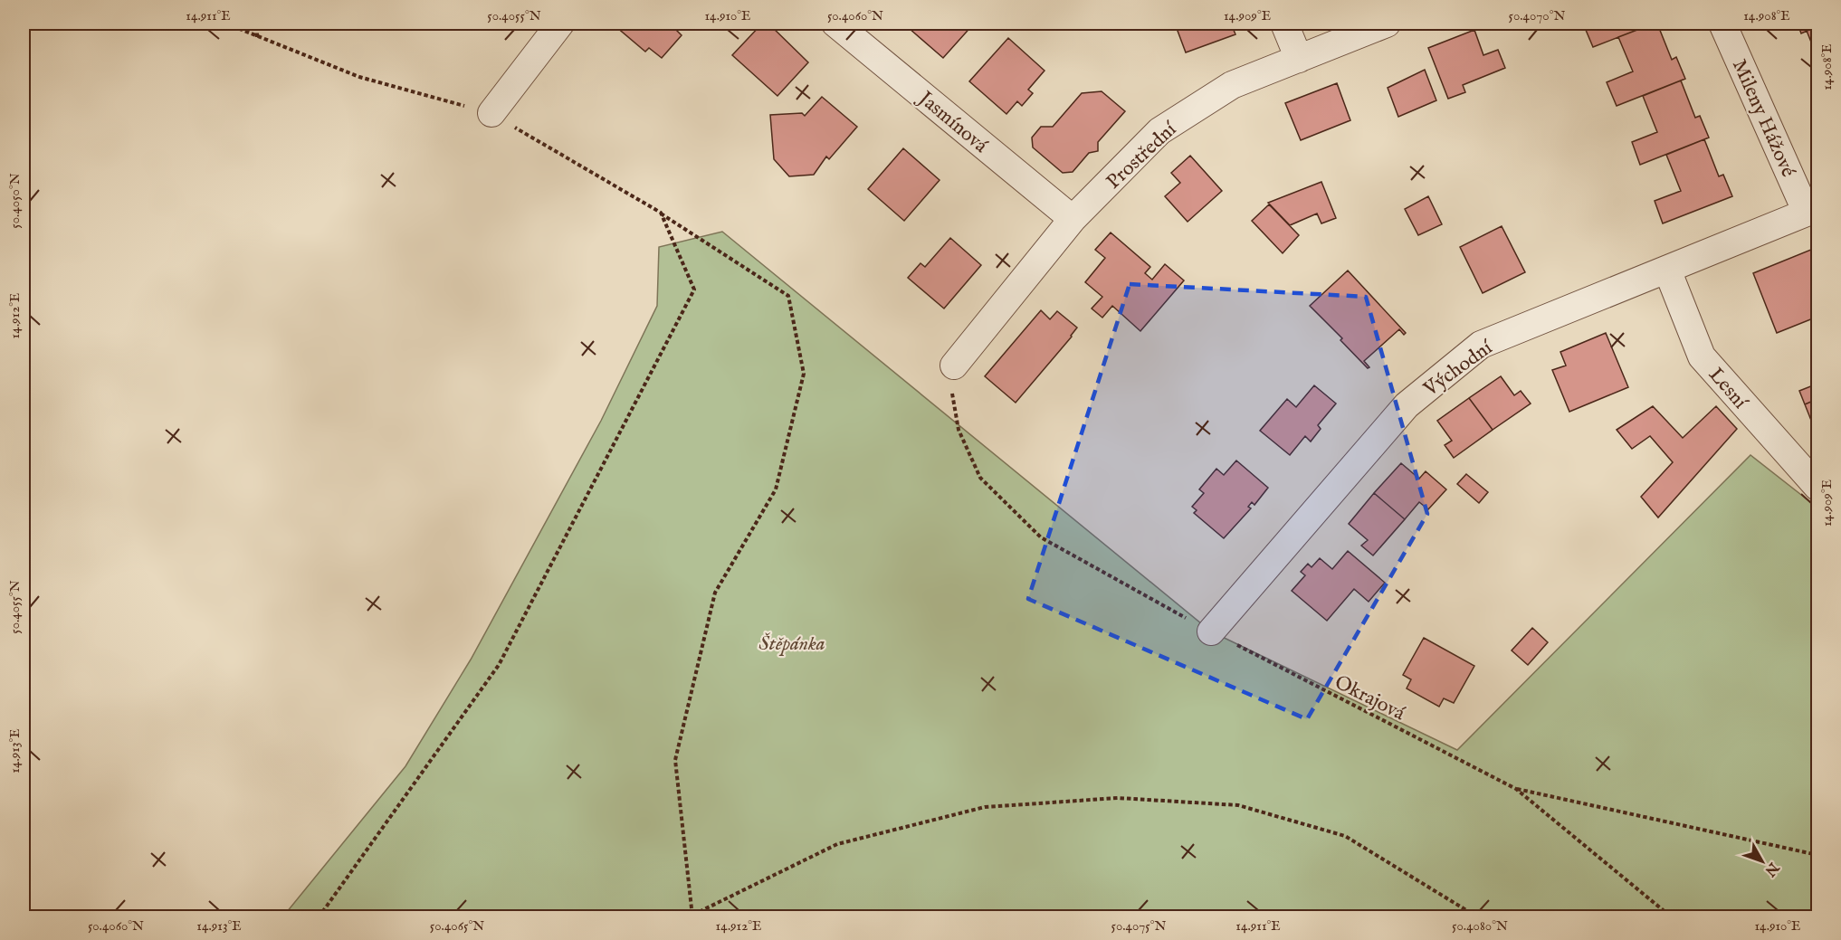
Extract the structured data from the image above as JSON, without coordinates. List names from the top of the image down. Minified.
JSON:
{"streets":{"street":["Mileny Hážové","Jasmínová","Prostřední","Východní","Lesní"],"path":["Okrajová"]},"crossings":[["Mileny Hážové","Východní"],["Jasmínová","Prostřední"],["Prostřední","Okrajová"],["Východní","Lesní"],["Východní","Okrajová"]],"parks":["Štěpánka"],"north":"bottom right","coordinates":["14.911°E","50.4055°N","14.910°E","50.4060°N","14.909°E","50.4070°N","14.908°E","50.4050°N","14.912°E","14.913°E","50.4065°N","50.4075°N","50.4080°N"]}
